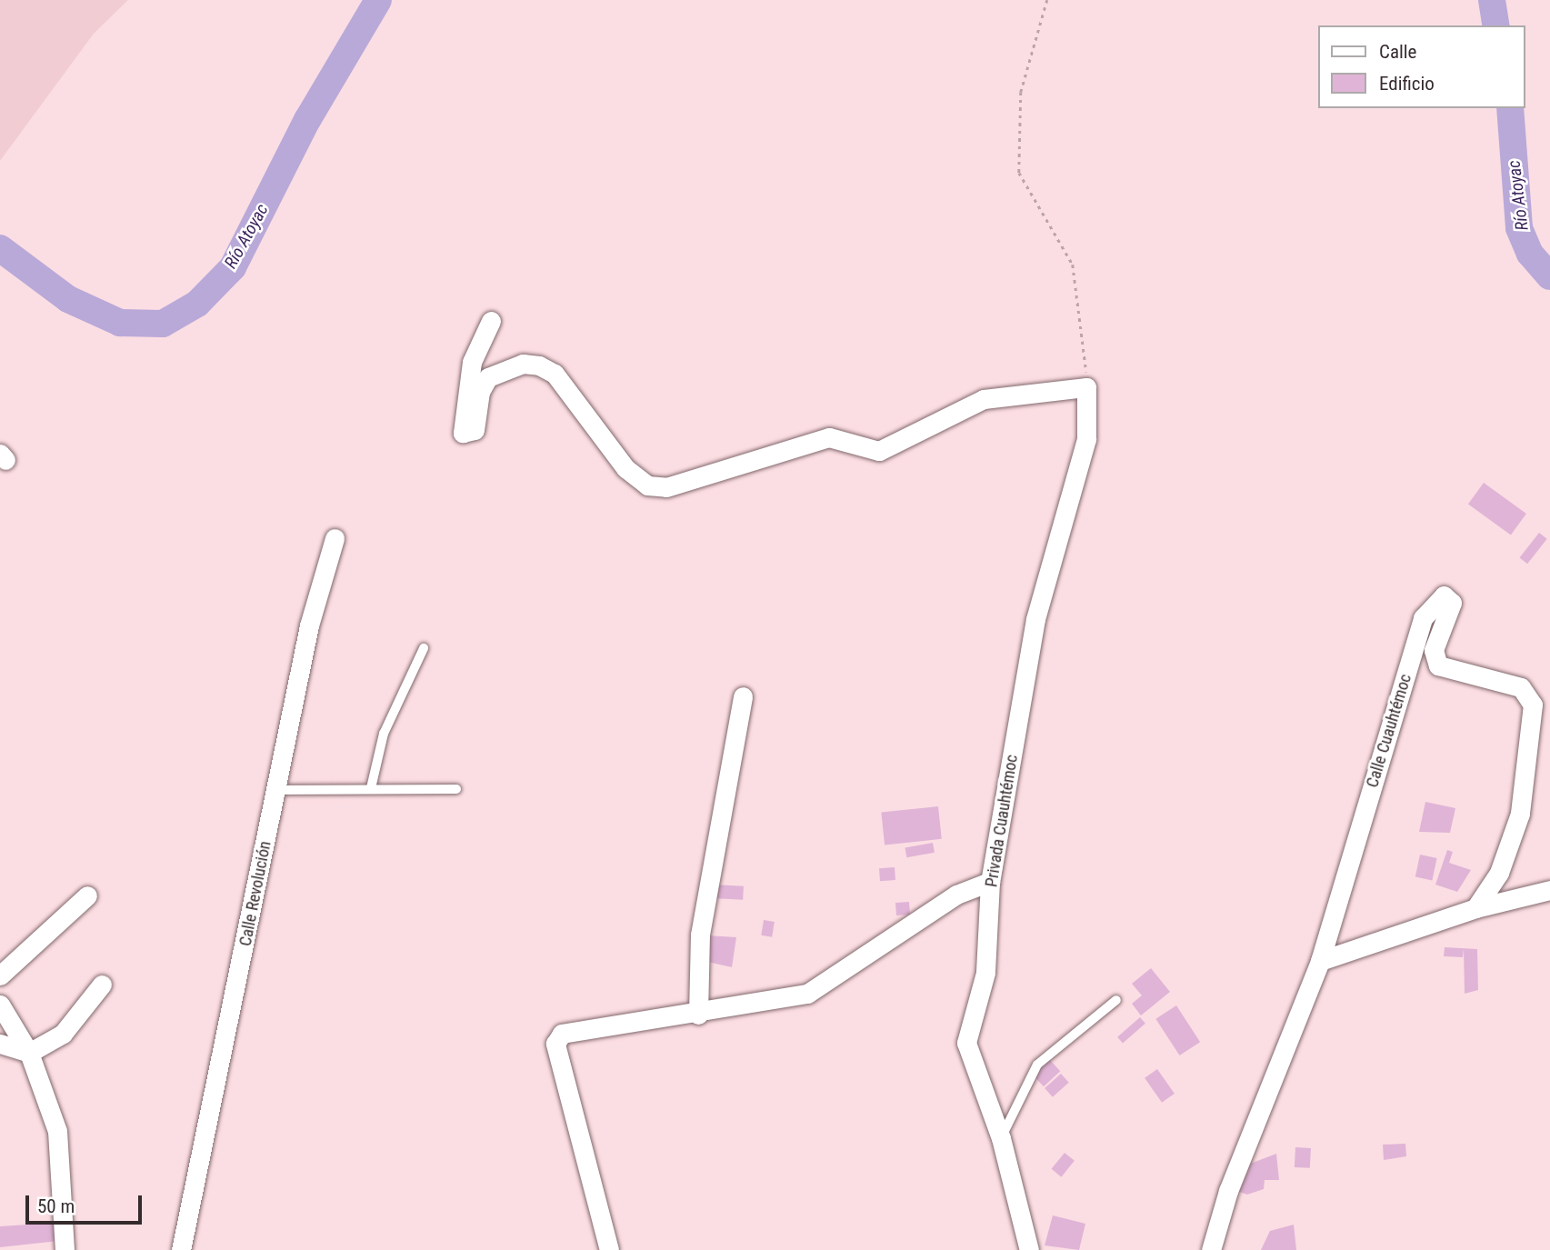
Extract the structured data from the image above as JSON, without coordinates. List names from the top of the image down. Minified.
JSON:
{"streets":{"street":["Calle Cuauhtémoc","Privada Cuauhtémoc","Calle Revolución"]},"water":["Río Atoyac"],"legend":["Calle","Edificio"],"scale_bar":"50 m"}
